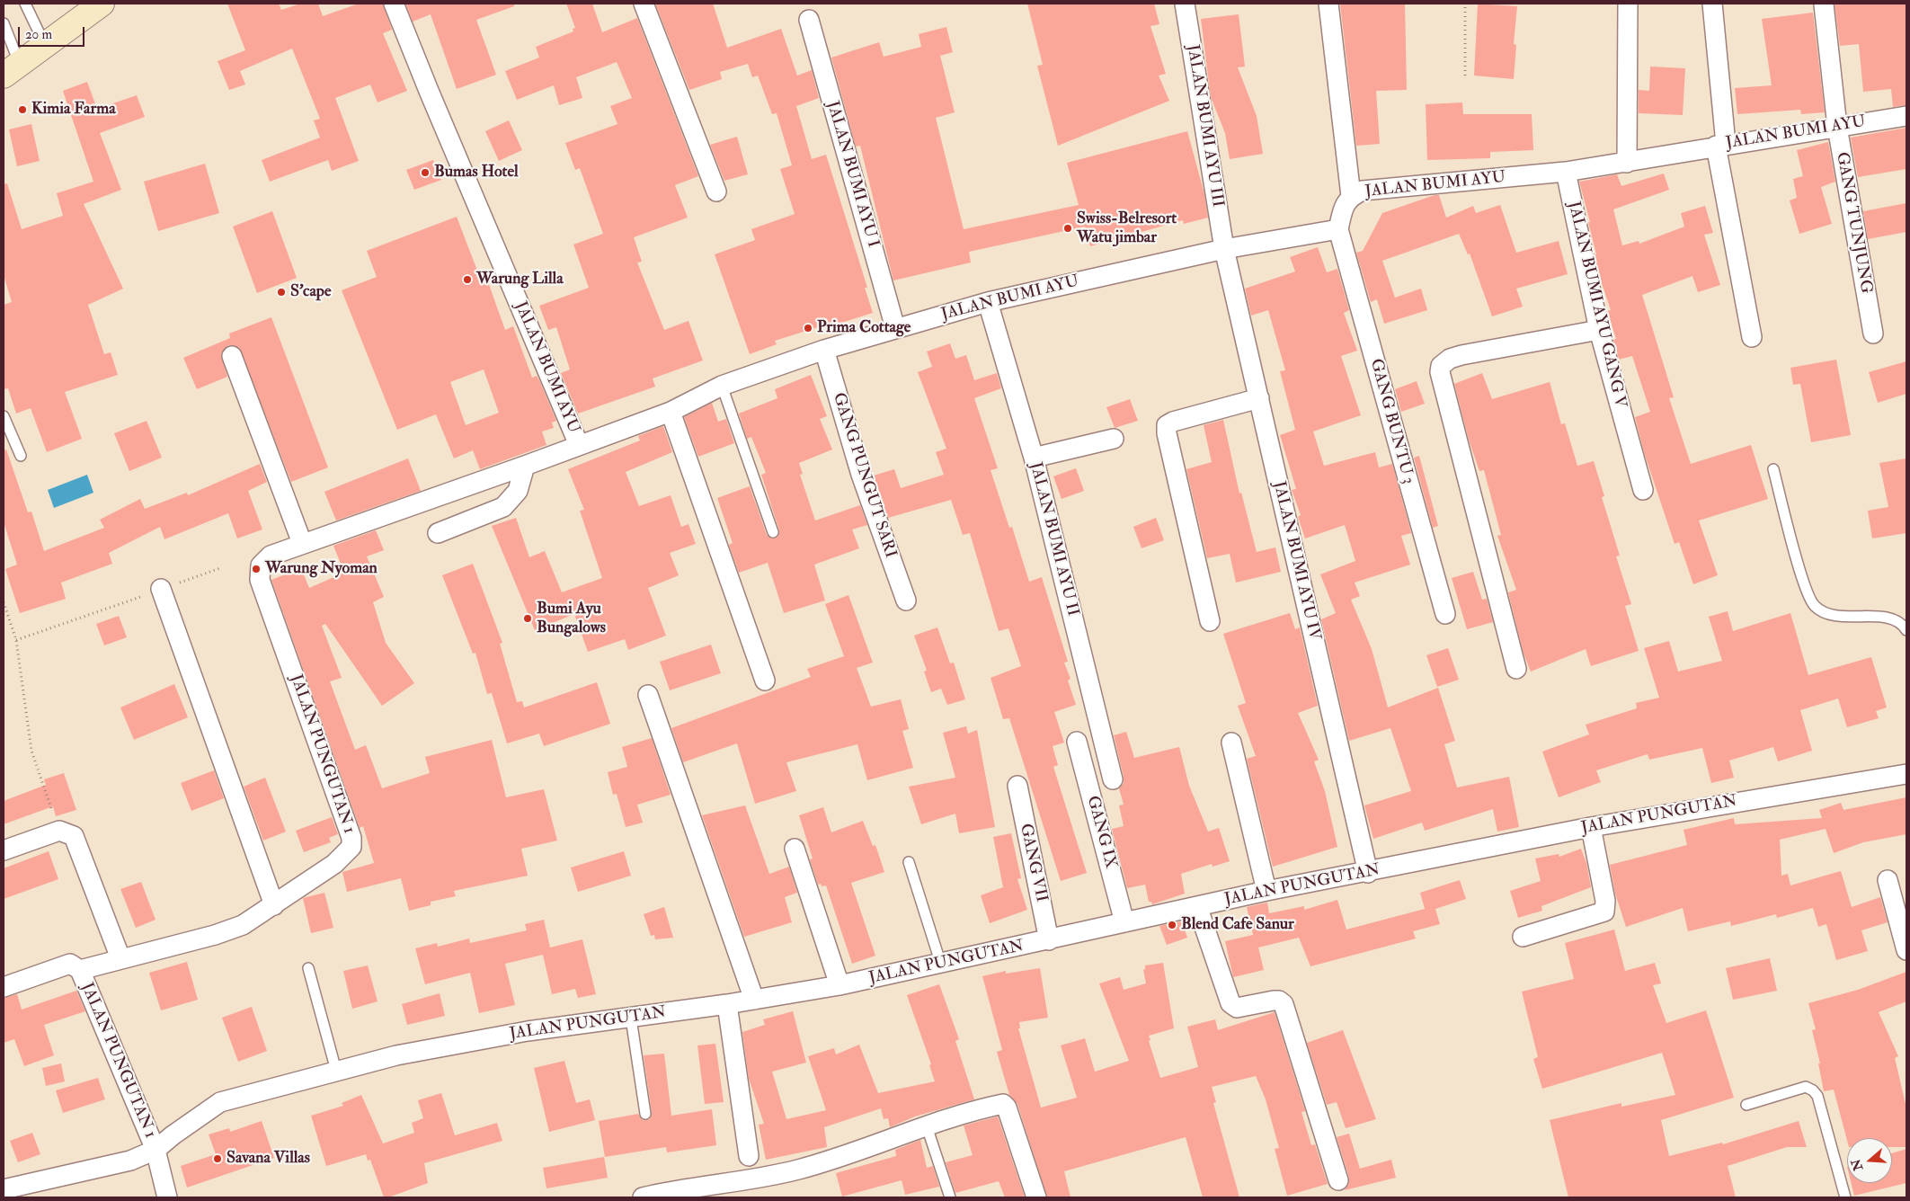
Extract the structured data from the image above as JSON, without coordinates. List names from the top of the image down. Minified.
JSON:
{"streets":{"street":["JALAN BUMI AYU III","JALAN BUMI AYU","JALAN BUMI AYU I","GANG TUNJUNG","JALAN BUMI AYU GANG V","GANG BUNTU 3","GANG PUNGUT SARI","JALAN BUMI AYU II","JALAN BUMI AYU IV","JALAN PUNGUTAN 1","JALAN PUNGUTAN","GANG IX","GANG VII"]},"crossings":[["JALAN BUMI AYU III","JALAN BUMI AYU"],["JALAN BUMI AYU III","JALAN BUMI AYU IV"],["JALAN BUMI AYU","JALAN BUMI AYU I"],["JALAN BUMI AYU","GANG TUNJUNG"],["JALAN BUMI AYU","JALAN BUMI AYU GANG V"],["JALAN BUMI AYU","GANG BUNTU 3"],["JALAN BUMI AYU","GANG PUNGUT SARI"],["JALAN BUMI AYU","JALAN BUMI AYU II"],["JALAN BUMI AYU","JALAN BUMI AYU IV"],["JALAN BUMI AYU","JALAN PUNGUTAN 1"],["JALAN BUMI AYU IV","JALAN PUNGUTAN"],["JALAN PUNGUTAN 1","JALAN PUNGUTAN"],["JALAN PUNGUTAN","GANG IX"],["JALAN PUNGUTAN","GANG VII"]],"places":["Kimia Farma","Bumas Hotel","Swiss-Belresort Watu jimbar","Warung Lilla","S’cape","Prima Cottage","Warung Nyoman","Bumi Ayu Bungalows","Blend Cafe Sanur","Savana Villas"],"scale_bar":"20 m","north":"left"}
